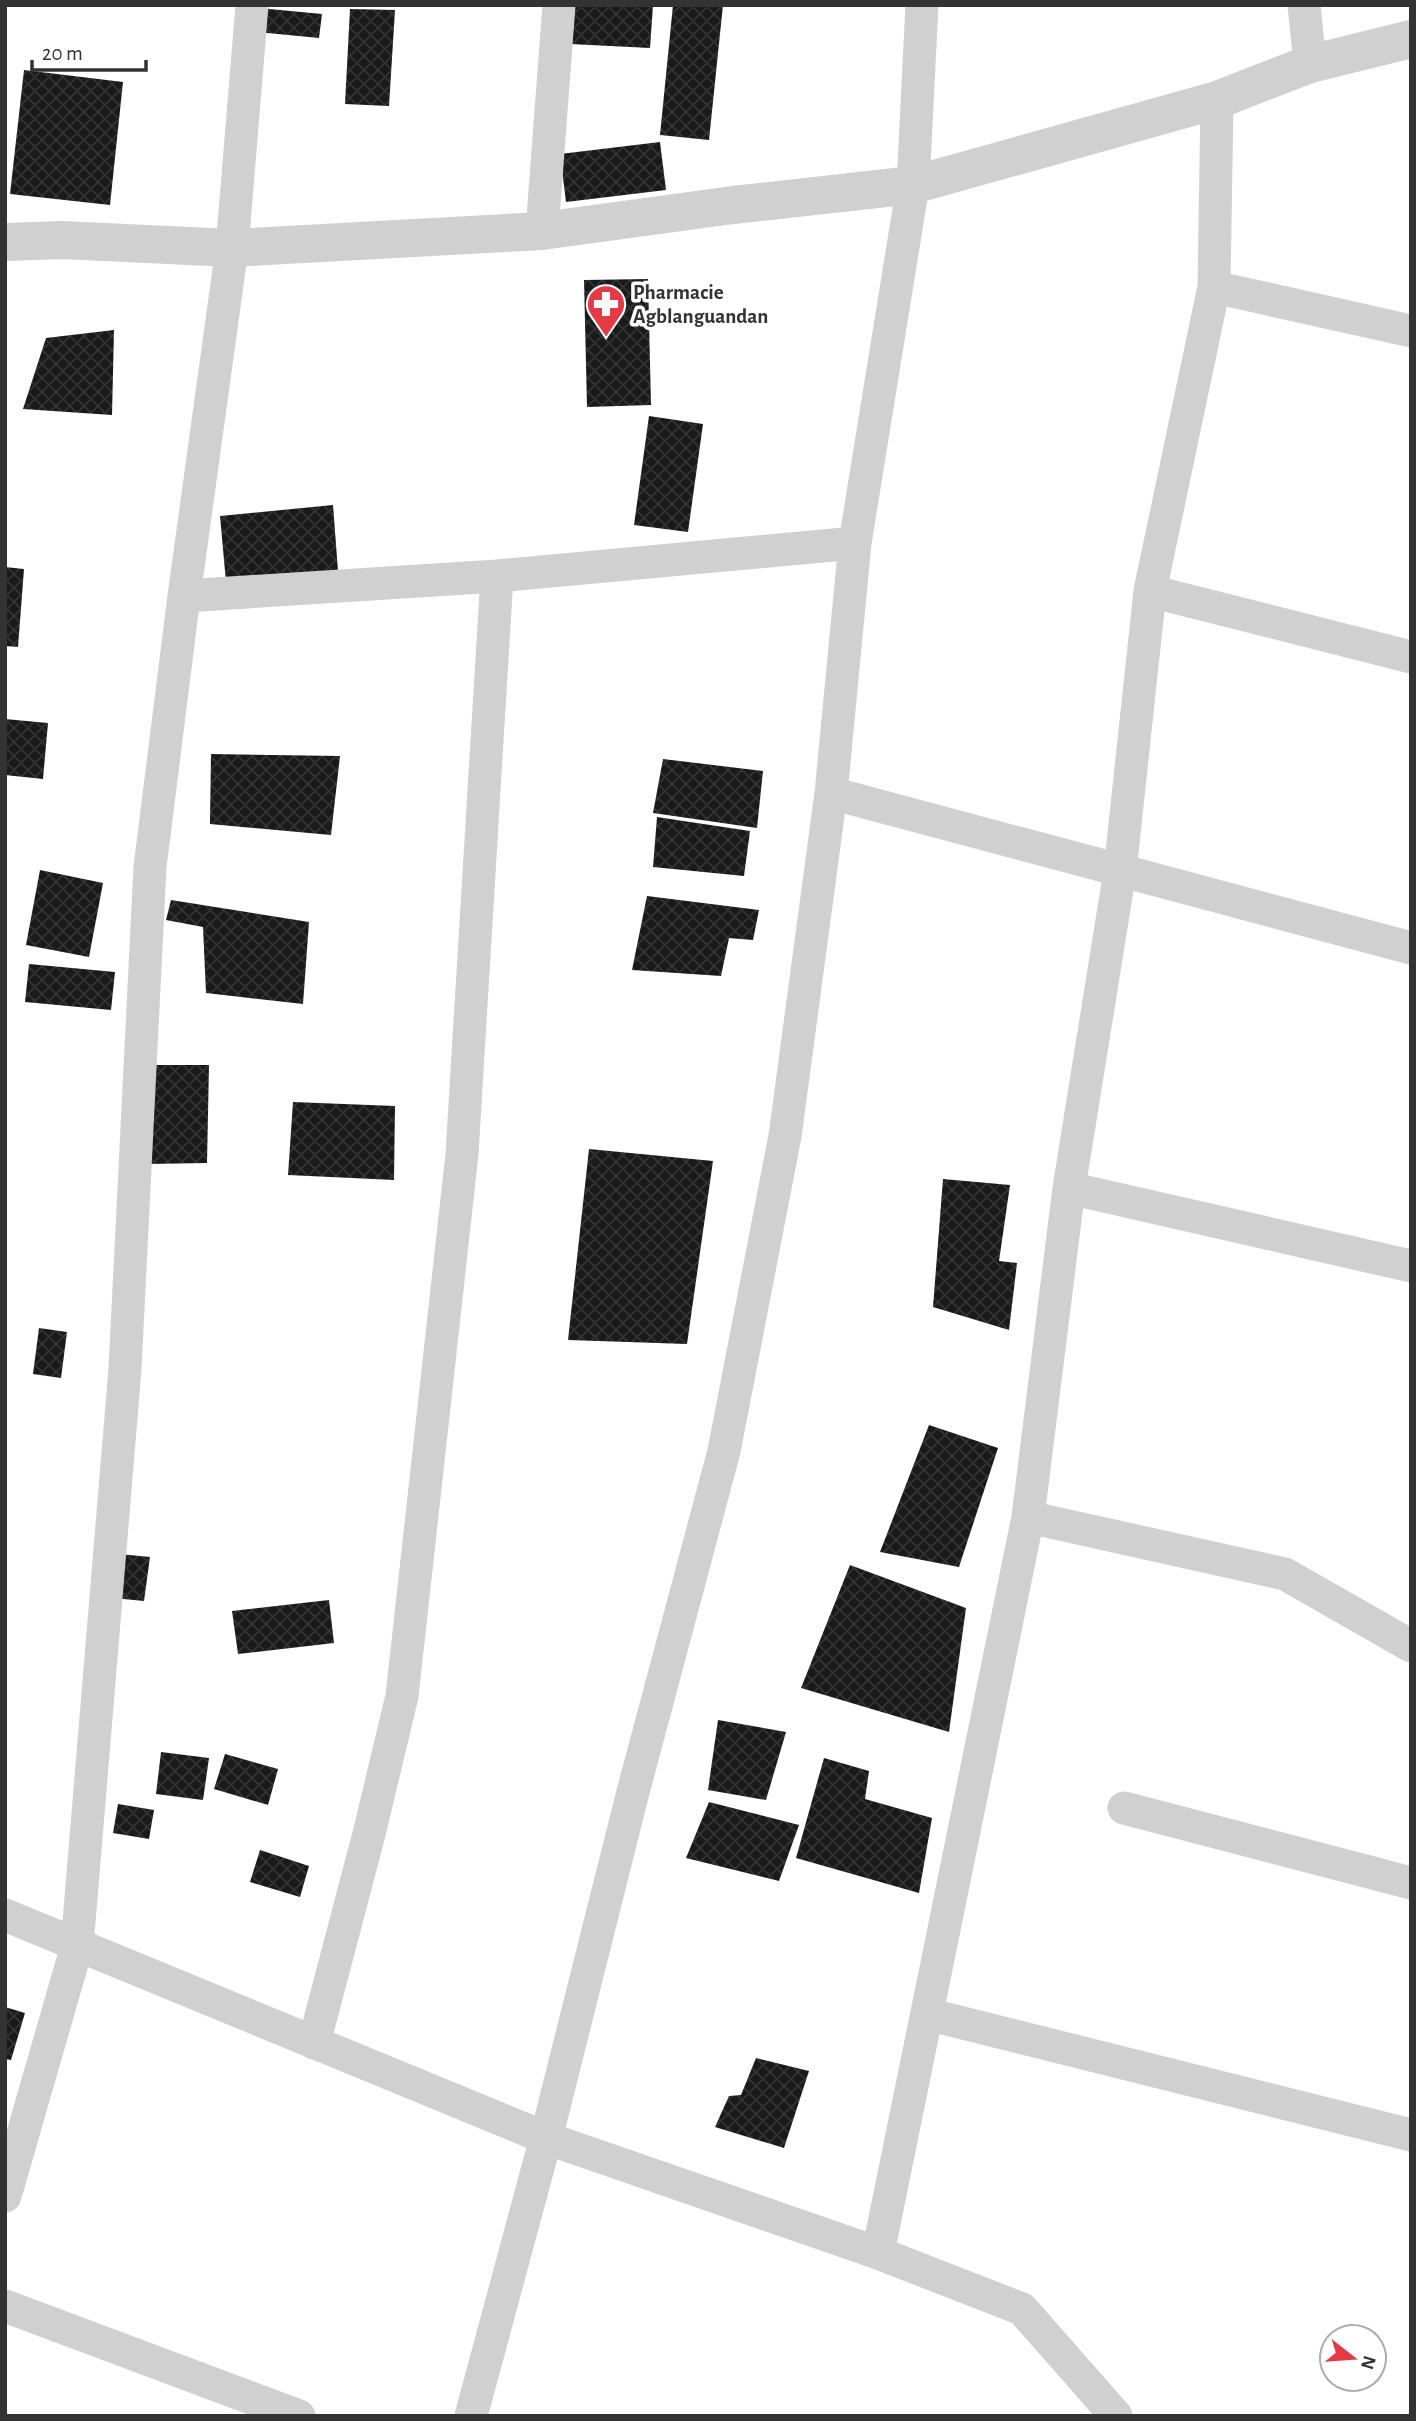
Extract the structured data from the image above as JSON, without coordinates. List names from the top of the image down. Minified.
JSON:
{"places":{"pharmacy":["Pharmacie Agblanguandan"]},"scale_bar":"20 m","north":"right"}
